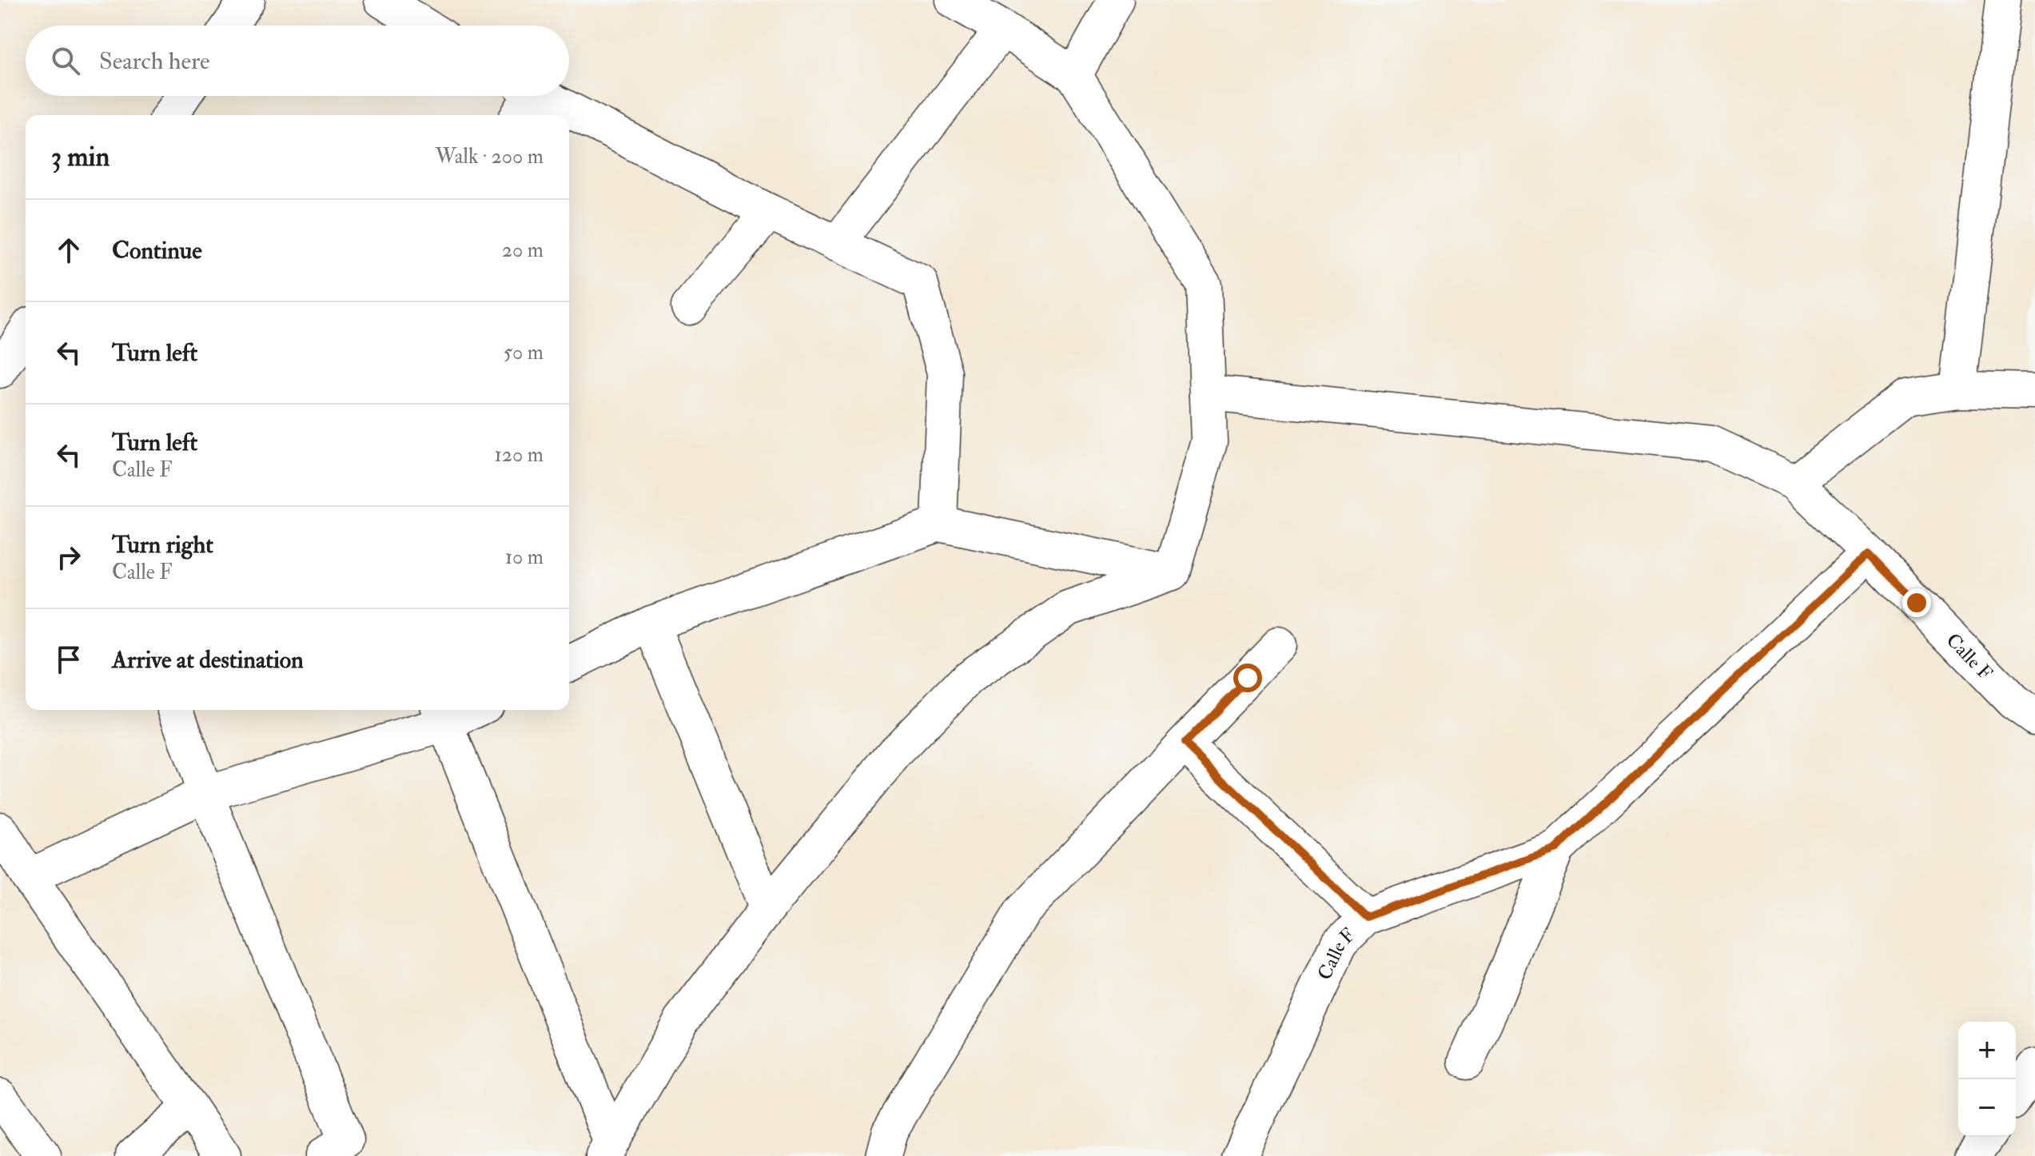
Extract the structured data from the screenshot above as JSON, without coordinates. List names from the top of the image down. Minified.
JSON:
{"streets":{"street":["Calle F"]},"page":{"search":"Search here","heading":["3 min","Walk · 200 m"],"list":[["Continue","20 m"],["Turn left","50 m"],["Turn left","Calle F","120 m"],["Turn right","Calle F","10 m"],"Arrive at destination"],"map_buttons":["+","−"]}}
